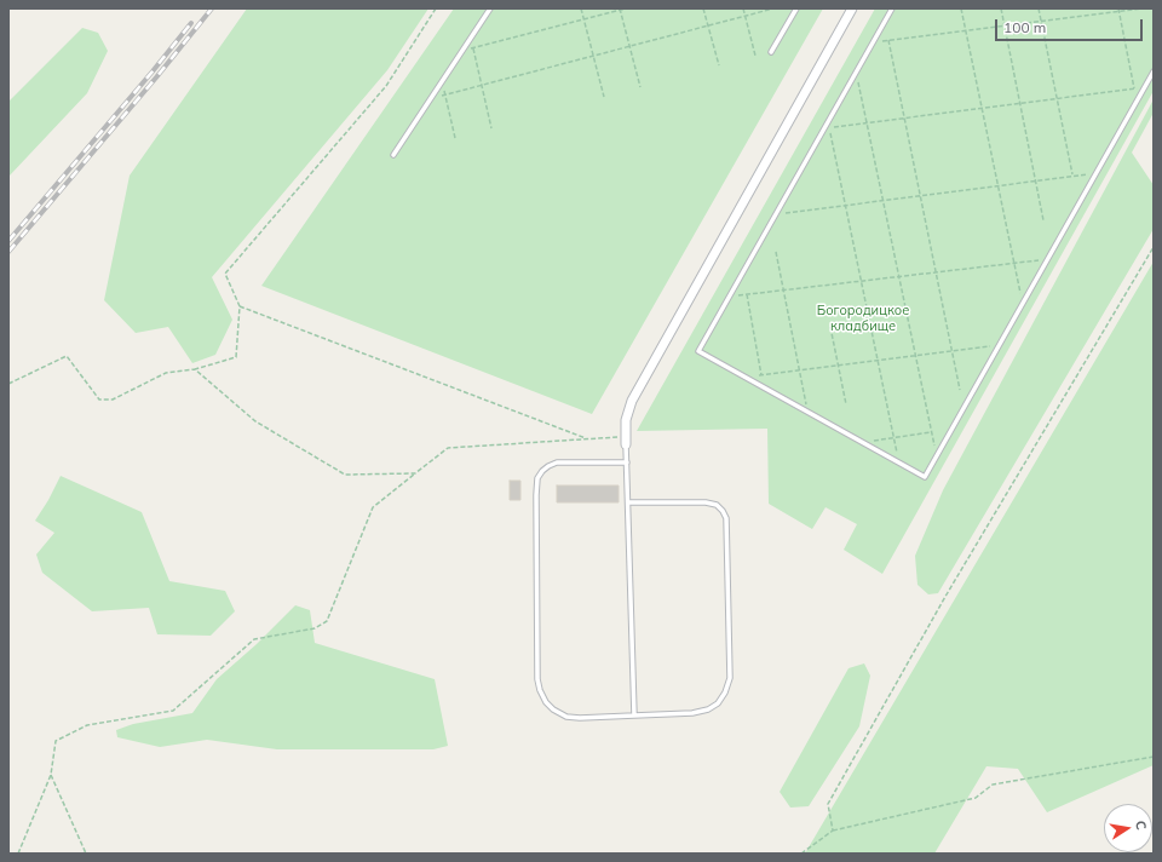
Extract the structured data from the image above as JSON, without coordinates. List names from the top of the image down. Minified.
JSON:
{"parks":["Богородицкое кладбище"],"scale_bar":"100 m","north":"right"}
